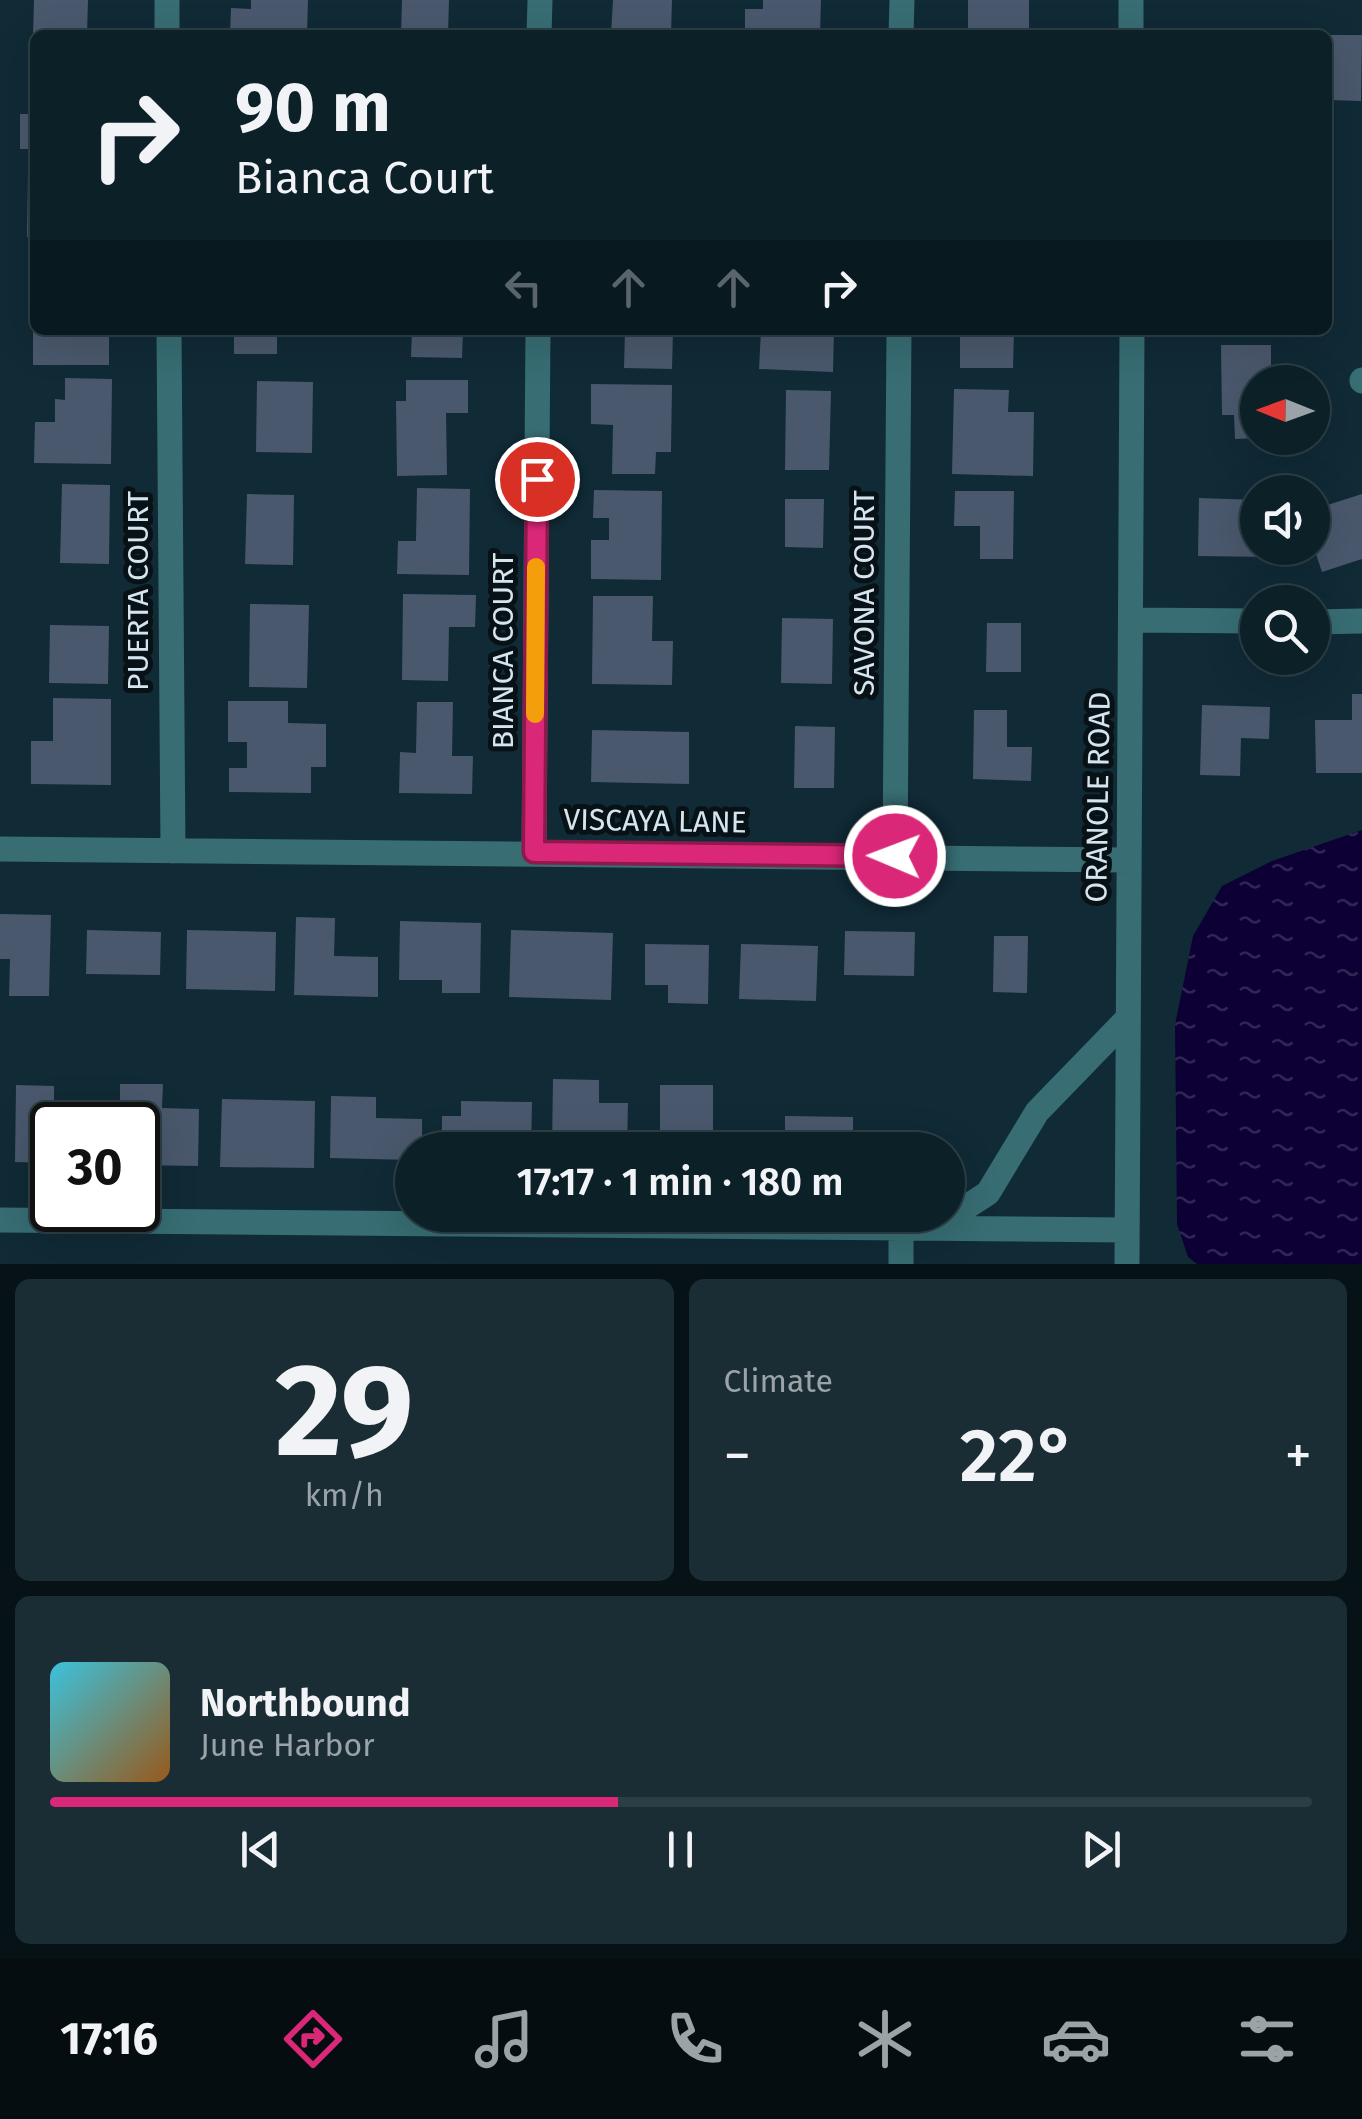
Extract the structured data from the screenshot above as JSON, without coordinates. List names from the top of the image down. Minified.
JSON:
{"streets":{"street":["PUERTA COURT","SAVONA COURT","BIANCA COURT","ORANOLE ROAD","VISCAYA LANE"]},"crossings":[["PUERTA COURT","VISCAYA LANE"],["SAVONA COURT","VISCAYA LANE"],["BIANCA COURT","VISCAYA LANE"],["ORANOLE ROAD","VISCAYA LANE"]],"north":"left","page":{"turn":["90 m","Bianca Court"],"limit":"30","trip":"17:17 · 1 min · 180 m","tile":[["29","km/h"],"Climate"],"heat":["−","22°","+"],"song":["Northbound","June Harbor"],"tabs":"17:16"}}
